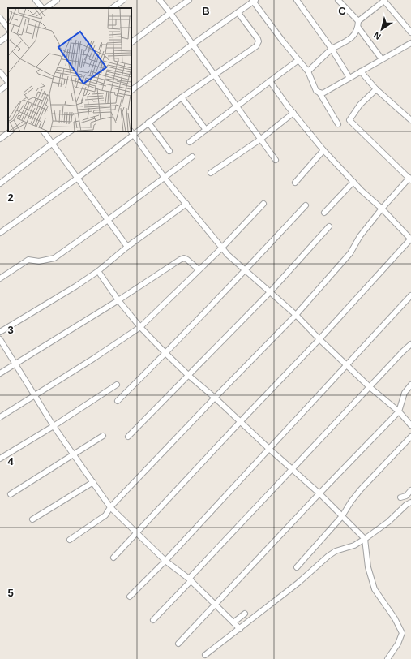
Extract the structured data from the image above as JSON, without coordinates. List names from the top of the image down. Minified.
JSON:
{"north":"bottom left","grid":{"columns":["B","C"],"rows":["2","3","4","5"]}}
